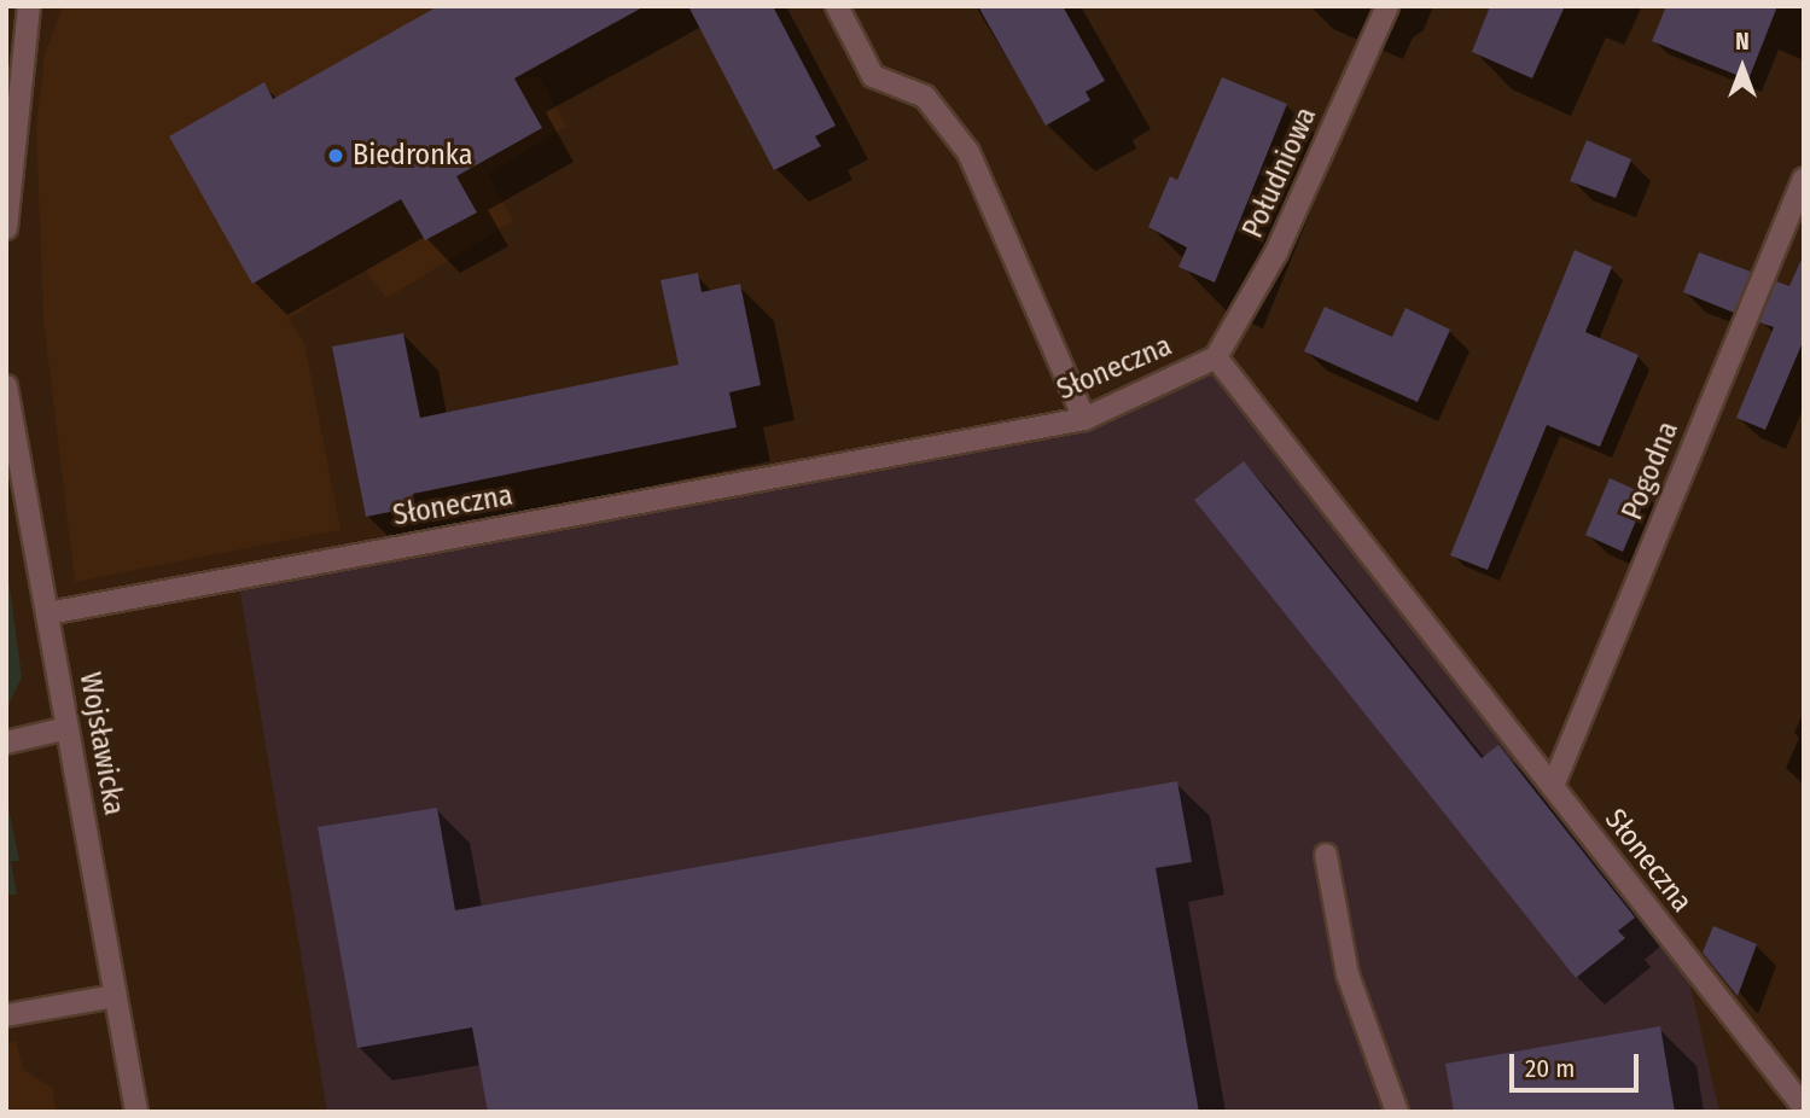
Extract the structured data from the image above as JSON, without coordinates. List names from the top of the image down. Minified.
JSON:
{"streets":{"street":["Południowa","Słoneczna","Pogodna","Wojsławicka"]},"crossings":[["Południowa","Słoneczna"],["Słoneczna","Pogodna"],["Słoneczna","Wojsławicka"]],"places":["Biedronka"],"scale_bar":"20 m","north":"top"}
